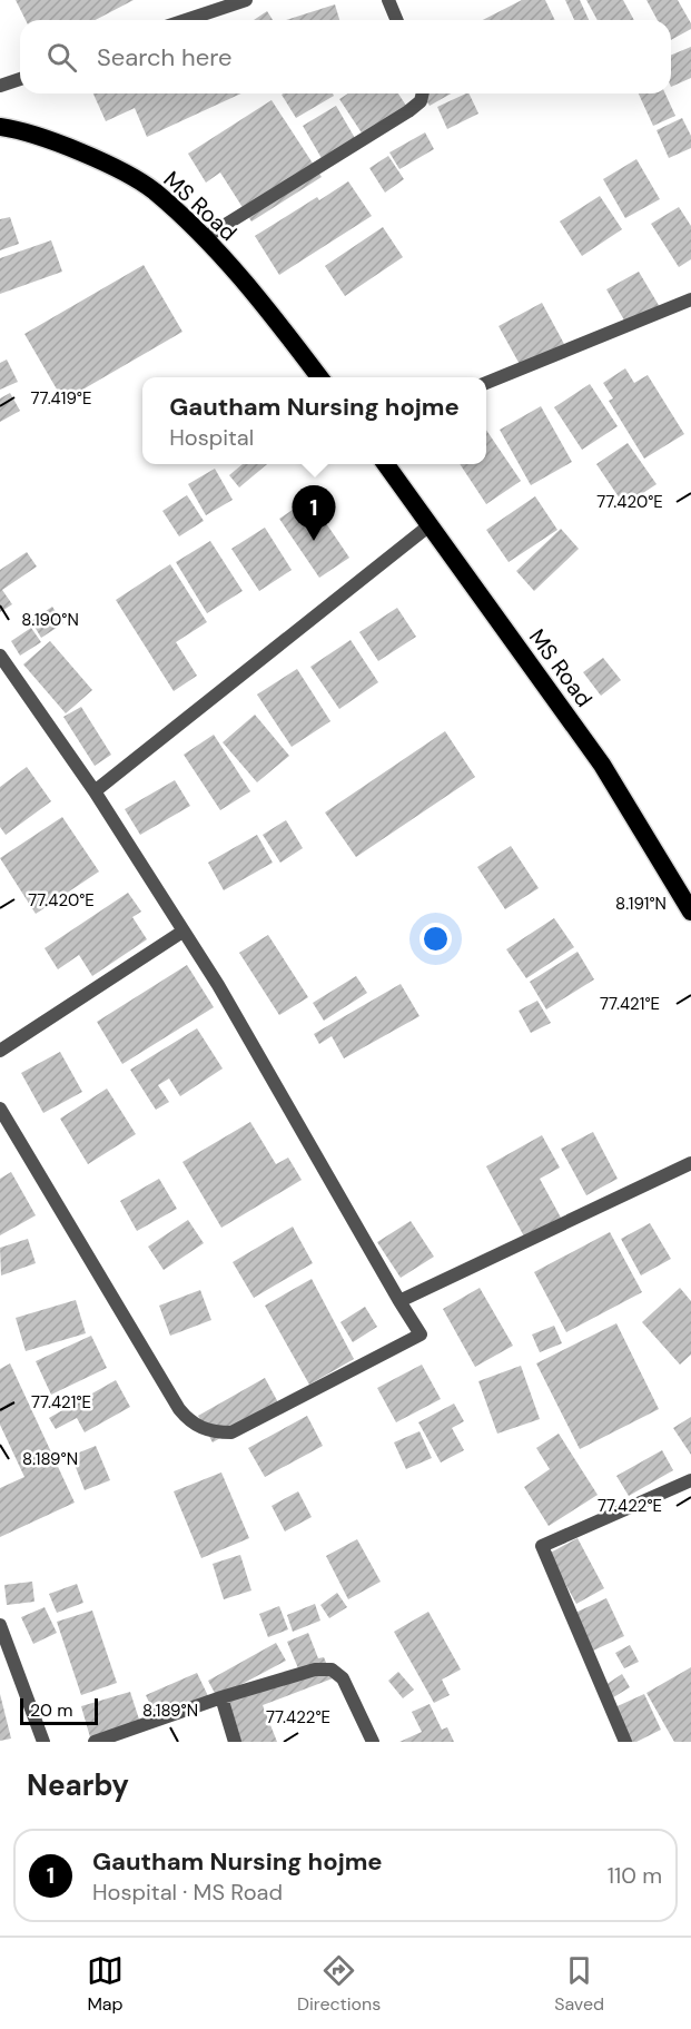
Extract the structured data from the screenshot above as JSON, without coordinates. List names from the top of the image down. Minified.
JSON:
{"streets":{"highway":["MS Road"]},"scale_bar":"20 m","page":{"search":"Search here","popup":["Gautham Nursing hojme","Hospital"],"pins":"1","scale":"20 m","heading":"Nearby","list":[{"mark":"1","name":"Gautham Nursing hojme","note":"Hospital · MS Road","value":"110 m"}],"nav":["Map","Directions","Saved"]},"coordinates":["77.419°E","77.420°E","8.190°N","8.191°N","77.421°E","8.189°N","77.422°E"]}
